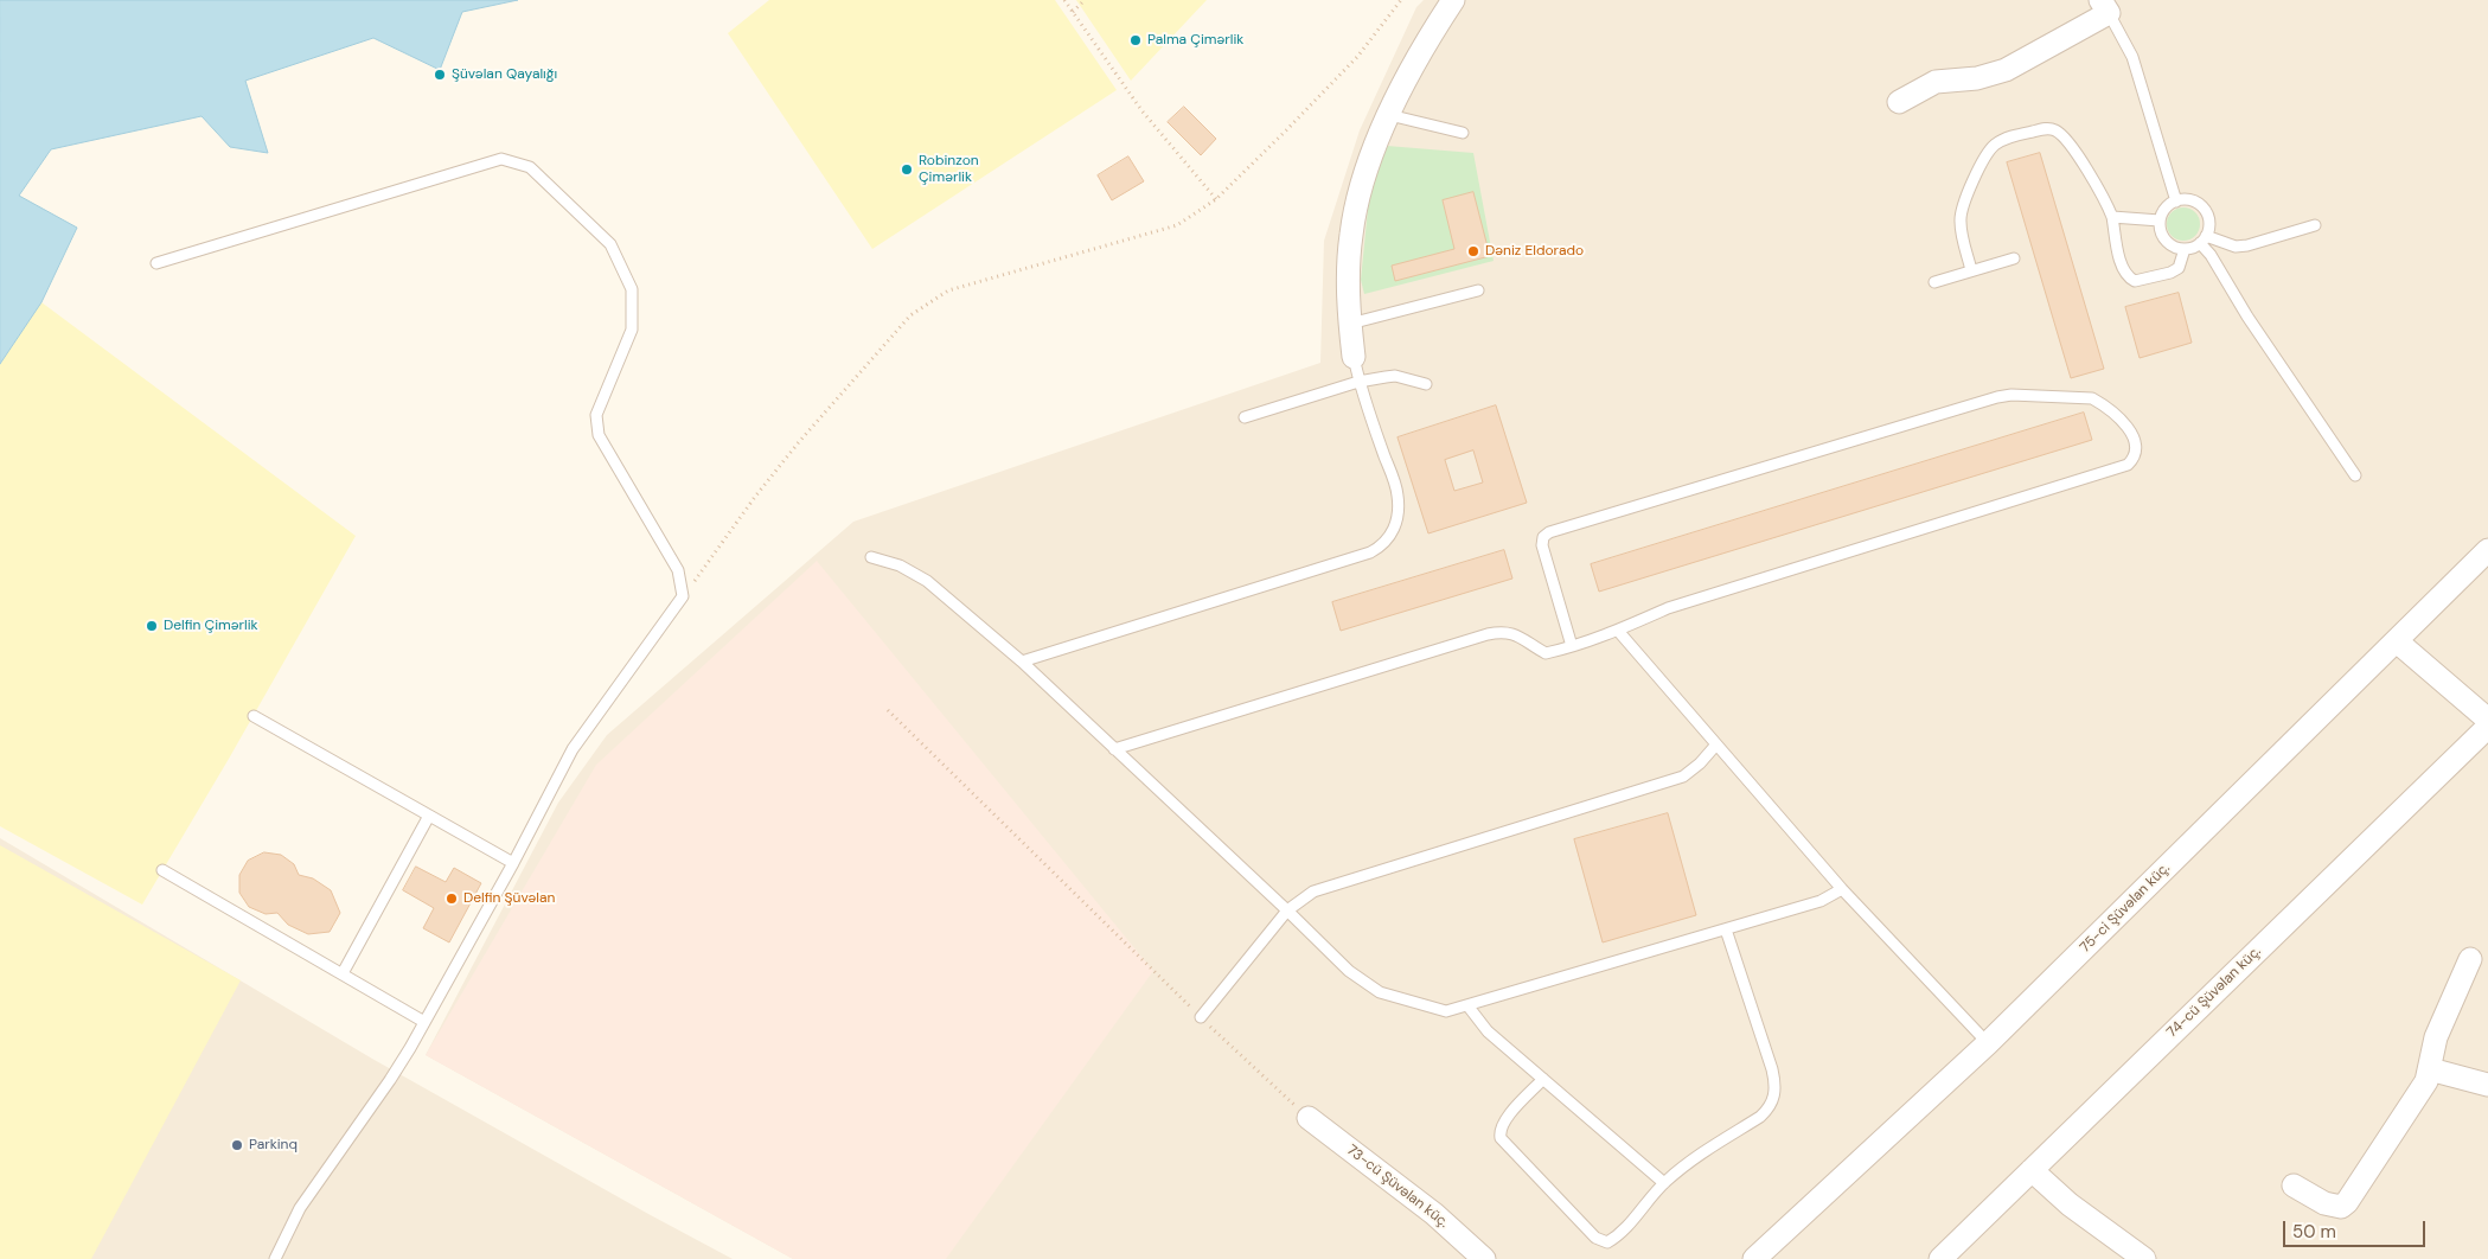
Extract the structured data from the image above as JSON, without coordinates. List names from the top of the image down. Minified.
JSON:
{"streets":{"street":["75-ci Şüvəlan küç.","74-cü Şüvəlan küç.","73-cü Şüvəlan küç."]},"places":["Palma Çimərlik","Şüvəlan Qayalığı","Robinzon Çimərlik","Dəniz Eldorado","Delfin Çimərlik","Delfin Şüvəlan","Parkinq"],"scale_bar":"50 m"}
